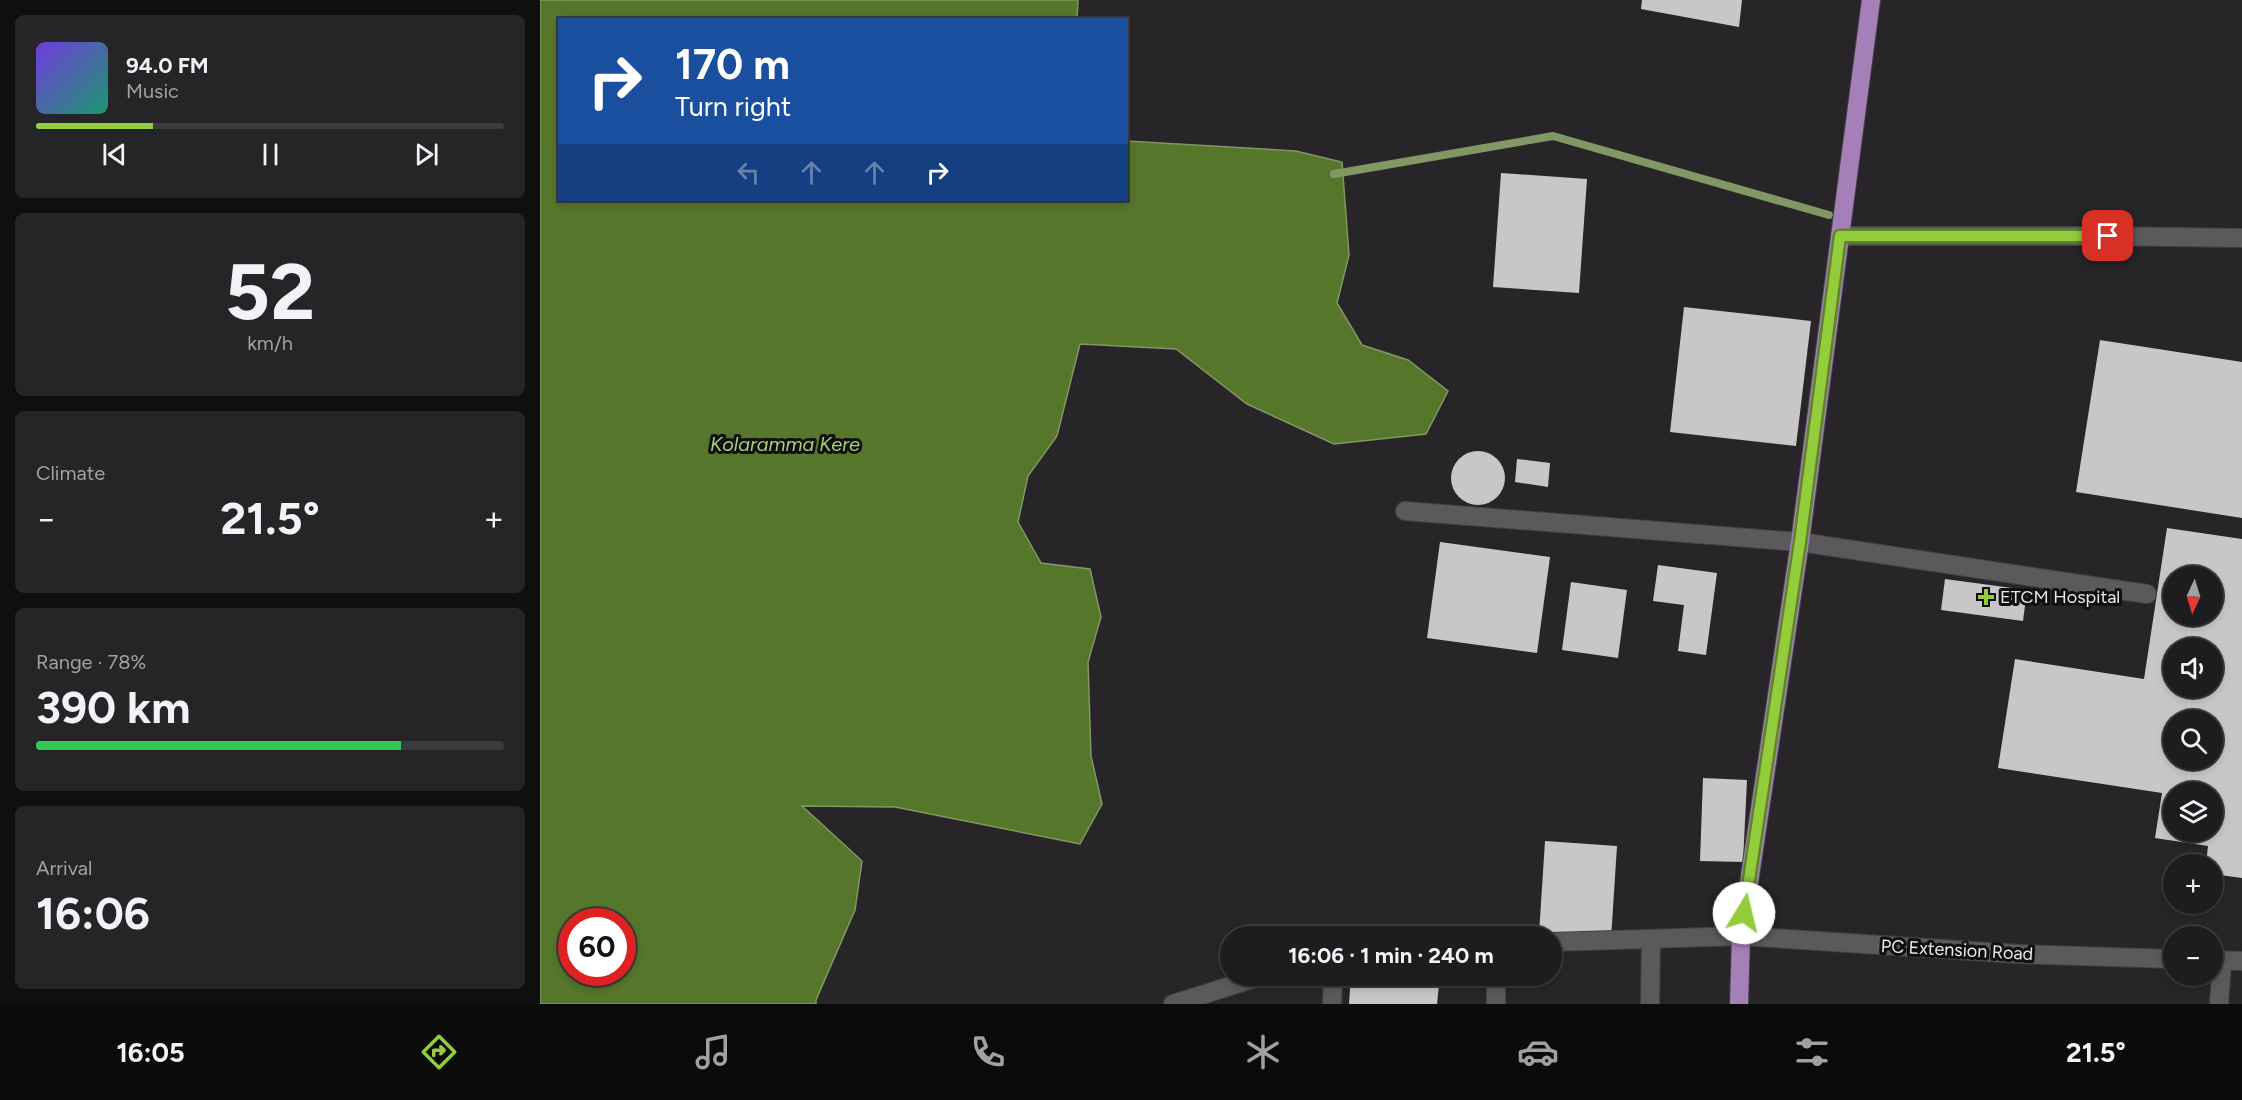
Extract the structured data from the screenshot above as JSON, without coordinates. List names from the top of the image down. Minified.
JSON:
{"streets":{"street":["PC Extension Road"]},"water":["Kolaramma Kere"],"places":{"health":["ETCM Hospital"]},"north":"bottom","page":{"turn":["170 m","Turn right"],"song":["94.0 FM","Music"],"tile":[["52","km/h"],"Climate",["Range · 78%","390 km"],["Arrival","16:06"]],"heat":["−","21.5°","+"],"map_buttons":["+","−"],"limit":"60","trip":"16:06 · 1 min · 240 m","tabs":["16:05","21.5°"]}}
